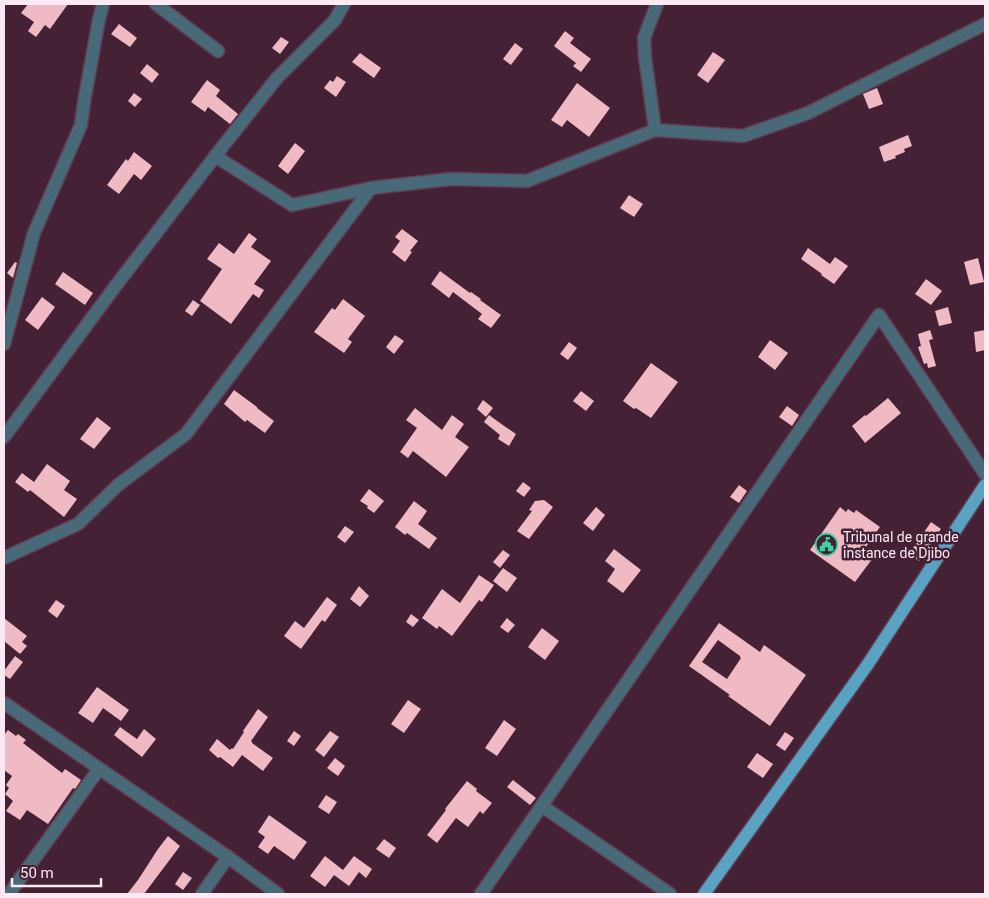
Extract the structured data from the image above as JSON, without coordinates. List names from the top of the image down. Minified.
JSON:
{"places":{"public building":["Tribunal de grande instance de Djibo"]},"scale_bar":"50 m"}
